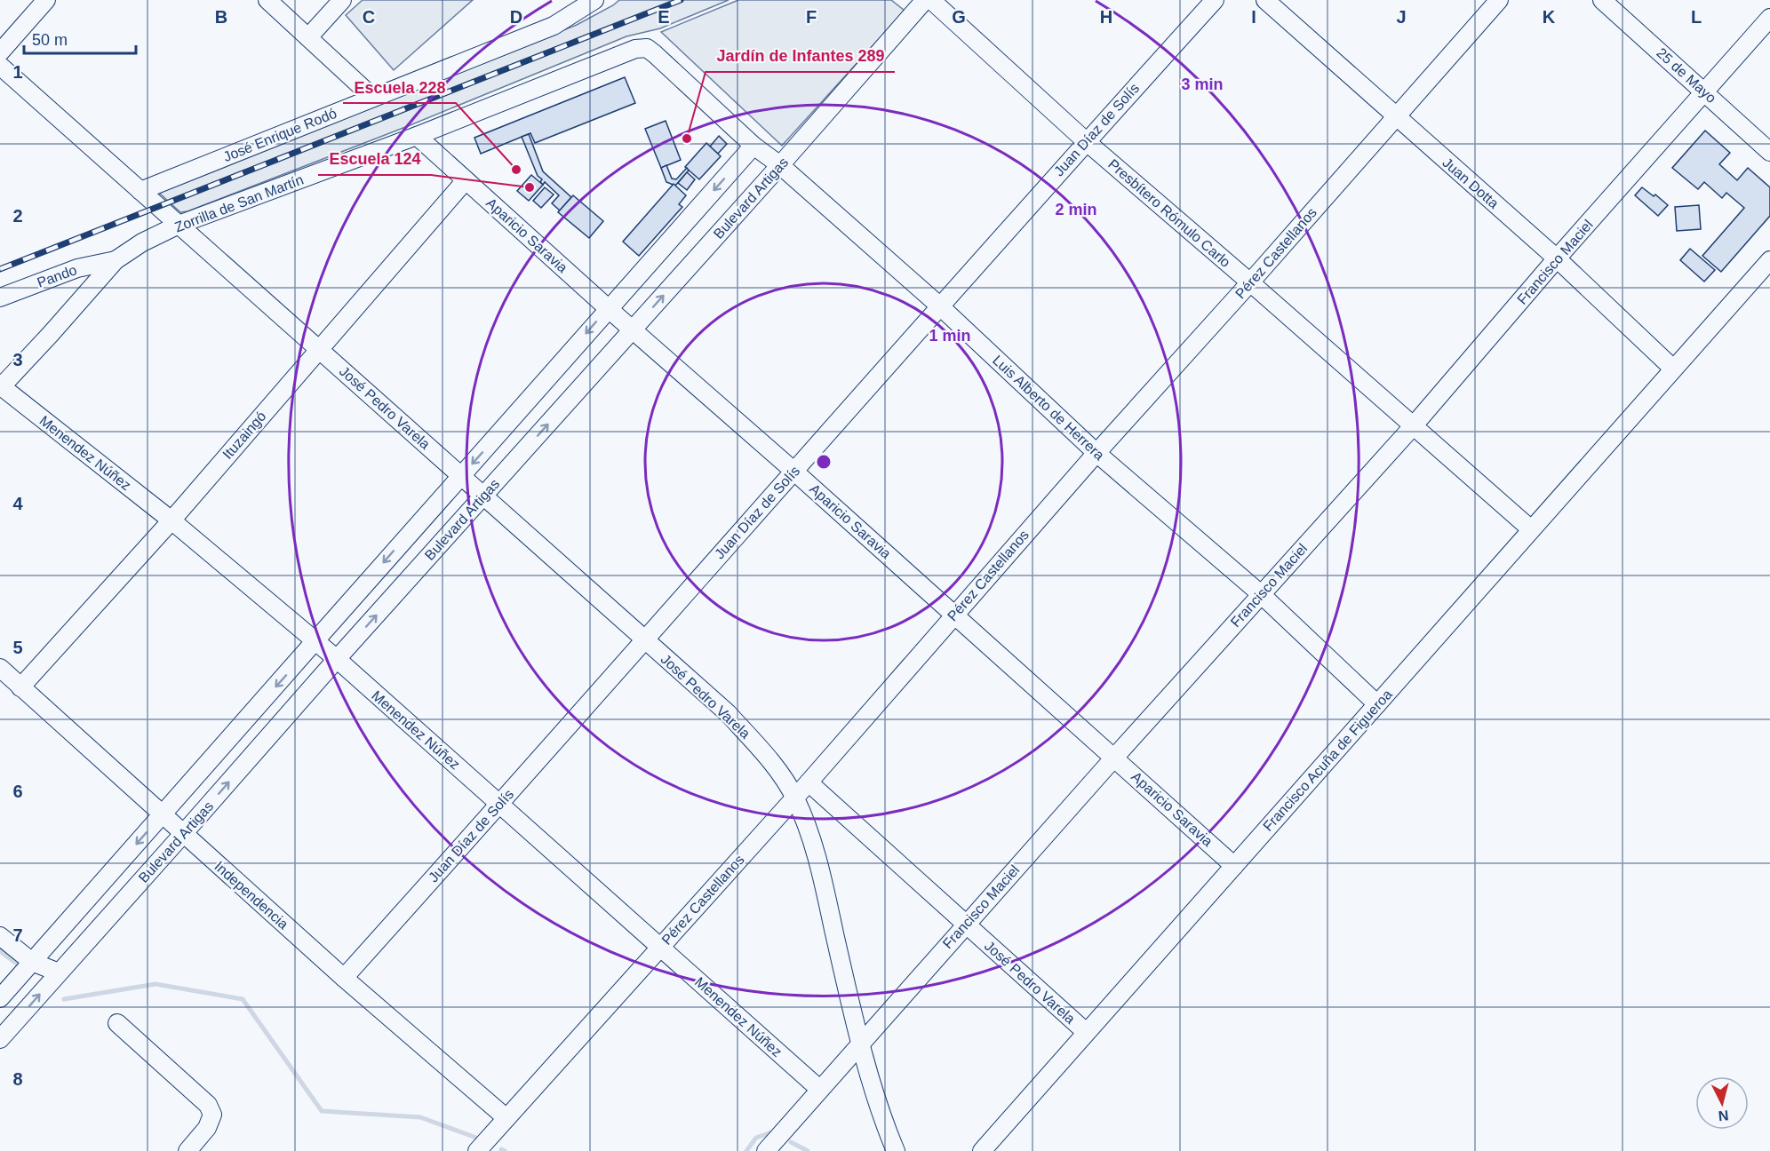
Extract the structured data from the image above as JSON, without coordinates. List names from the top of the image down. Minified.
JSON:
{"streets":{"street":["25 de Mayo","Juan Díaz de Solís","José Enrique Rodó","Juan Dotta","Bulevard Artigas","Zorrilla de San Martín","Presbítero Rómulo Carlo","Aparicio Saravia","Pérez Castellanos","Francisco Maciel","Pando","José Pedro Varela","Luis Alberto de Herrera","Ituzaingó","Menendez Núñez","Francisco Acuña de Figueroa","Independencia"]},"crossings":[["25 de Mayo","Francisco Maciel"],["Juan Díaz de Solís","Presbítero Rómulo Carlo"],["Juan Díaz de Solís","Aparicio Saravia"],["Juan Díaz de Solís","José Pedro Varela"],["Juan Díaz de Solís","Luis Alberto de Herrera"],["Juan Díaz de Solís","Menendez Núñez"],["Juan Díaz de Solís","Independencia"],["José Enrique Rodó","José Pedro Varela"],["Juan Dotta","Pérez Castellanos"],["Juan Dotta","Francisco Maciel"],["Juan Dotta","Francisco Acuña de Figueroa"],["Bulevard Artigas","Aparicio Saravia"],["Bulevard Artigas","José Pedro Varela"],["Bulevard Artigas","Luis Alberto de Herrera"],["Bulevard Artigas","Menendez Núñez"],["Bulevard Artigas","Independencia"],["Zorrilla de San Martín","Aparicio Saravia"],["Zorrilla de San Martín","Pando"],["Zorrilla de San Martín","José Pedro Varela"],["Zorrilla de San Martín","Luis Alberto de Herrera"],["Zorrilla de San Martín","Menendez Núñez"],["Presbítero Rómulo Carlo","Pérez Castellanos"],["Presbítero Rómulo Carlo","Francisco Maciel"],["Presbítero Rómulo Carlo","Francisco Acuña de Figueroa"],["Aparicio Saravia","Pérez Castellanos"],["Aparicio Saravia","Francisco Maciel"],["Aparicio Saravia","Ituzaingó"],["Aparicio Saravia","Francisco Acuña de Figueroa"],["Pérez Castellanos","José Pedro Varela"],["Pérez Castellanos","Luis Alberto de Herrera"],["Pérez Castellanos","Menendez Núñez"],["Pérez Castellanos","Independencia"],["Francisco Maciel","José Pedro Varela"],["Francisco Maciel","Luis Alberto de Herrera"],["Francisco Maciel","Menendez Núñez"],["José Pedro Varela","Ituzaingó"],["José Pedro Varela","Francisco Acuña de Figueroa"],["Luis Alberto de Herrera","Francisco Acuña de Figueroa"],["Ituzaingó","Menendez Núñez"],["Ituzaingó","Independencia"]],"places":["Jardín de Infantes 289","Escuela 228","Escuela 124"],"scale_bar":"50 m","north":"bottom","grid":{"columns":["B","C","D","E","F","G","H","I","J","K","L"],"rows":["1","2","3","4","5","6","7","8"]},"rings":["3 min","2 min","1 min"]}
